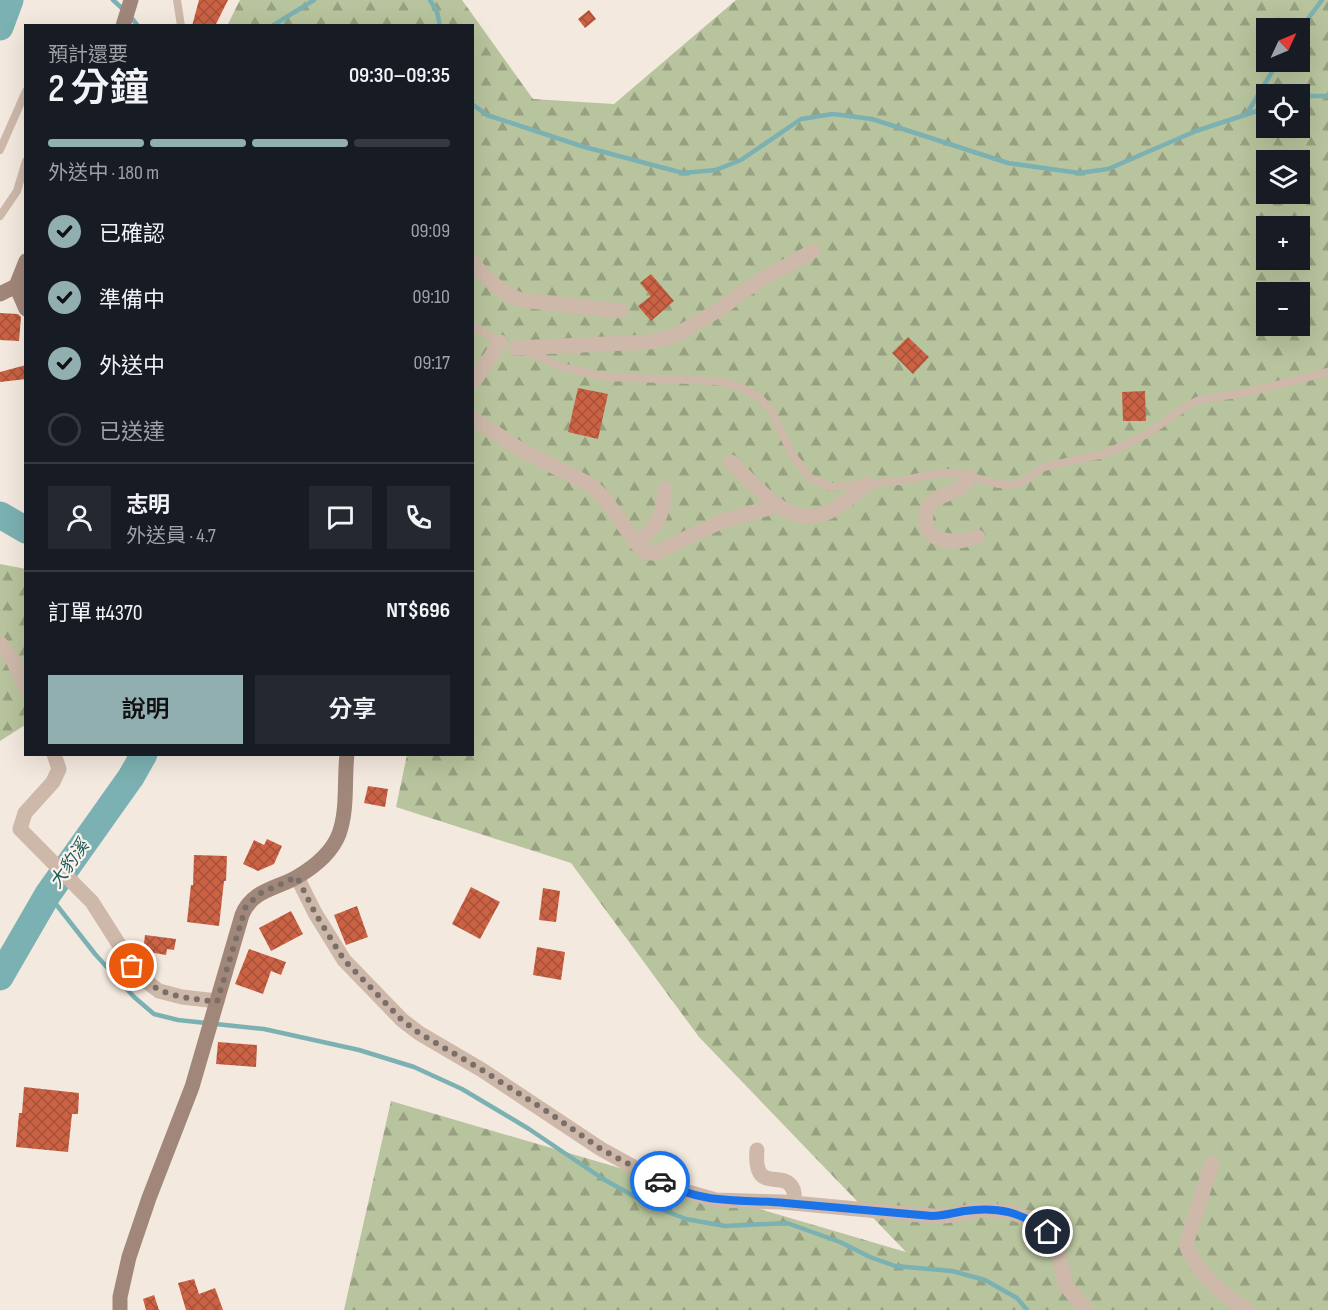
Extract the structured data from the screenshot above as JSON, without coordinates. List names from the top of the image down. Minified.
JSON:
{"water":["大豹溪"],"north":"top right","page":{"map_buttons":["+","−"],"heading":["2 分鐘","預計還要","09:30–09:35"],"panel":["志明","外送員 · 4.7","訂單 #4370","NT$696"],"bar":"外送中 · 180 m","list":[["已確認","09:09"],["準備中","09:10"],["外送中","09:17"],"已送達"],"buttons":["說明","分享"]}}
